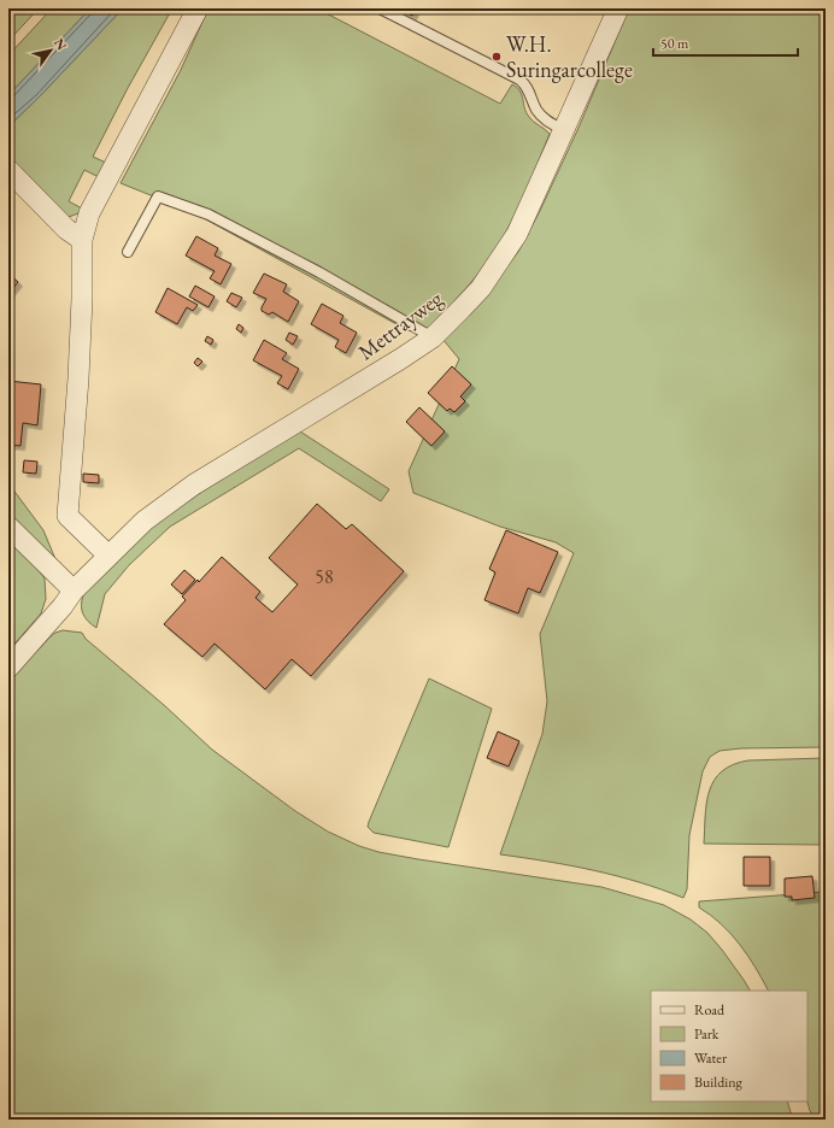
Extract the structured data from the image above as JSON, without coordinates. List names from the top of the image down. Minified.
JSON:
{"streets":{"street":["Mettrayweg"]},"places":["W.H. Suringarcollege"],"house_numbers":["58"],"legend":["Road","Park","Water","Building"],"scale_bar":"50 m","north":"top right"}
